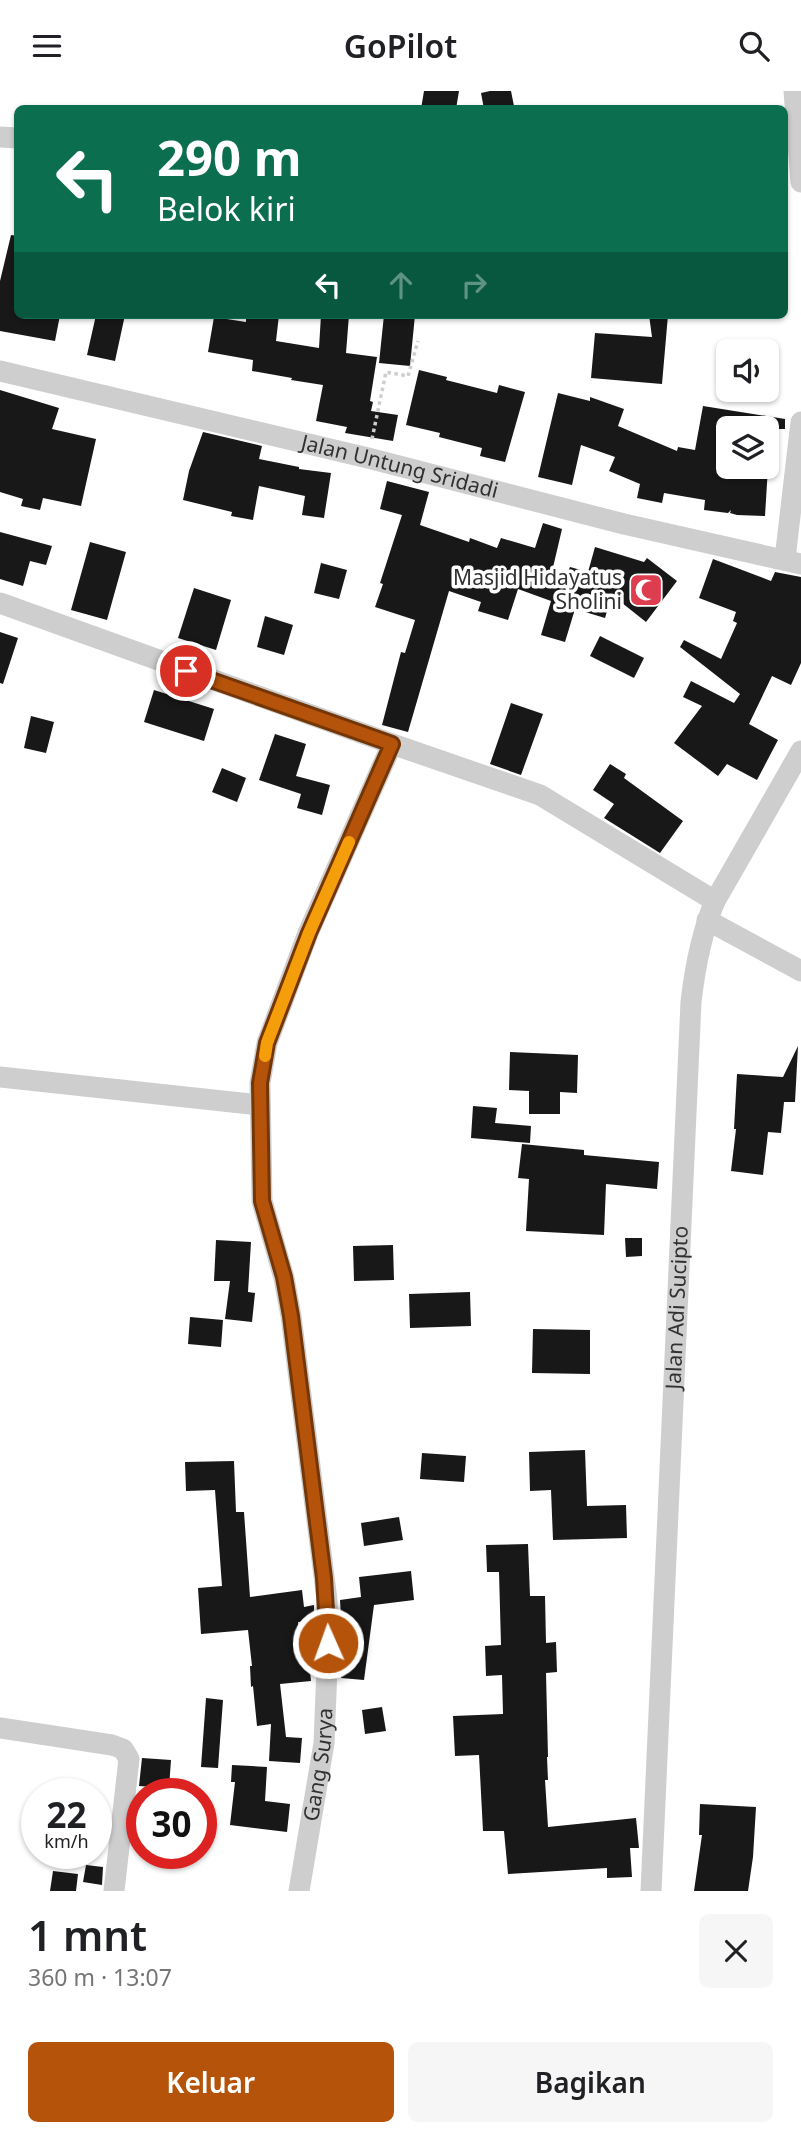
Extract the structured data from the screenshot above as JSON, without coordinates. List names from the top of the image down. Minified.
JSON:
{"streets":{"street":["Jalan Untung Sridadi","Jalan Adi Sucipto","Gang Surya"]},"places":{"mosque":["Masjid Hidayatus Sholini"]},"page":{"header":"GoPilot","turn":["290 m","Belok kiri"],"speed":"22 km/h","limit":"30","heading":["1 mnt","360 m · 13:07"],"buttons":["Keluar","Bagikan"]}}
